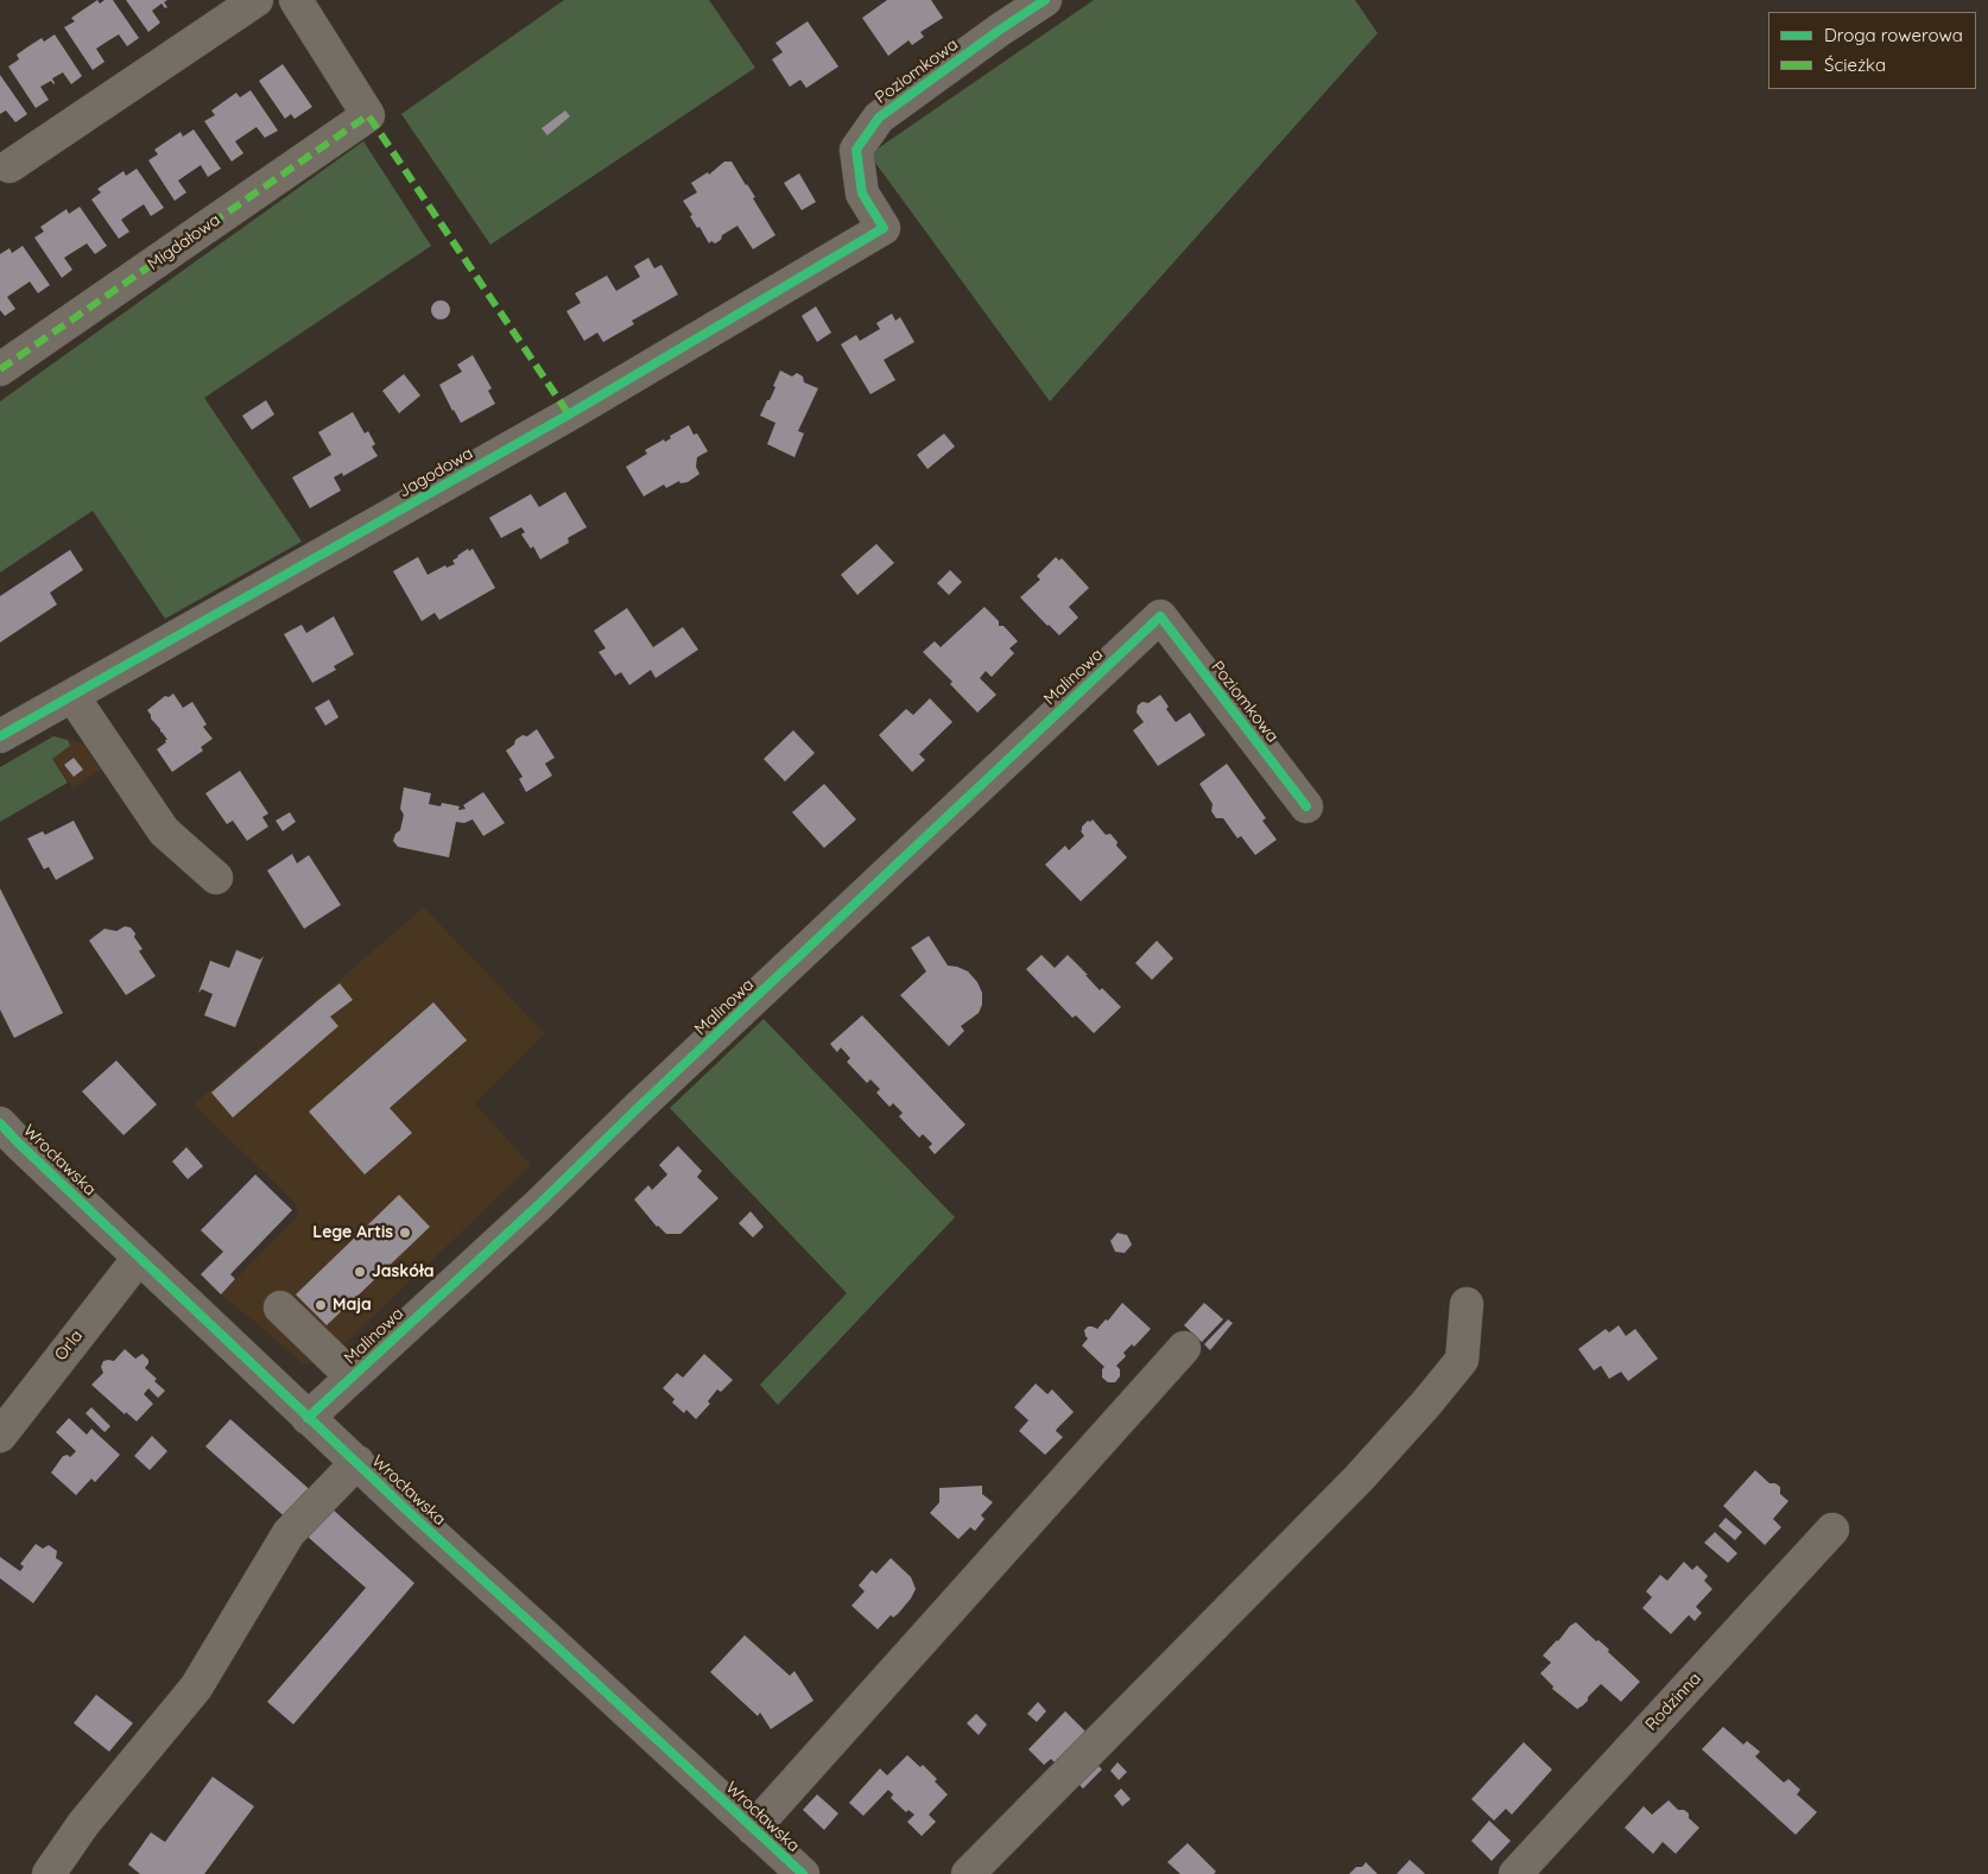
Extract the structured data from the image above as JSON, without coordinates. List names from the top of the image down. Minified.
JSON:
{"streets":{"street":["Poziomkowa","Migdałowa","Jagodowa","Malinowa","Wrocławska","Orla","Rodzinna"]},"crossings":[["Poziomkowa","Jagodowa"],["Poziomkowa","Malinowa"],["Malinowa","Wrocławska"],["Wrocławska","Orla"]],"places":["Lege Artis","Jaskóła","Maja"],"legend":["Droga rowerowa","Ścieżka"]}
